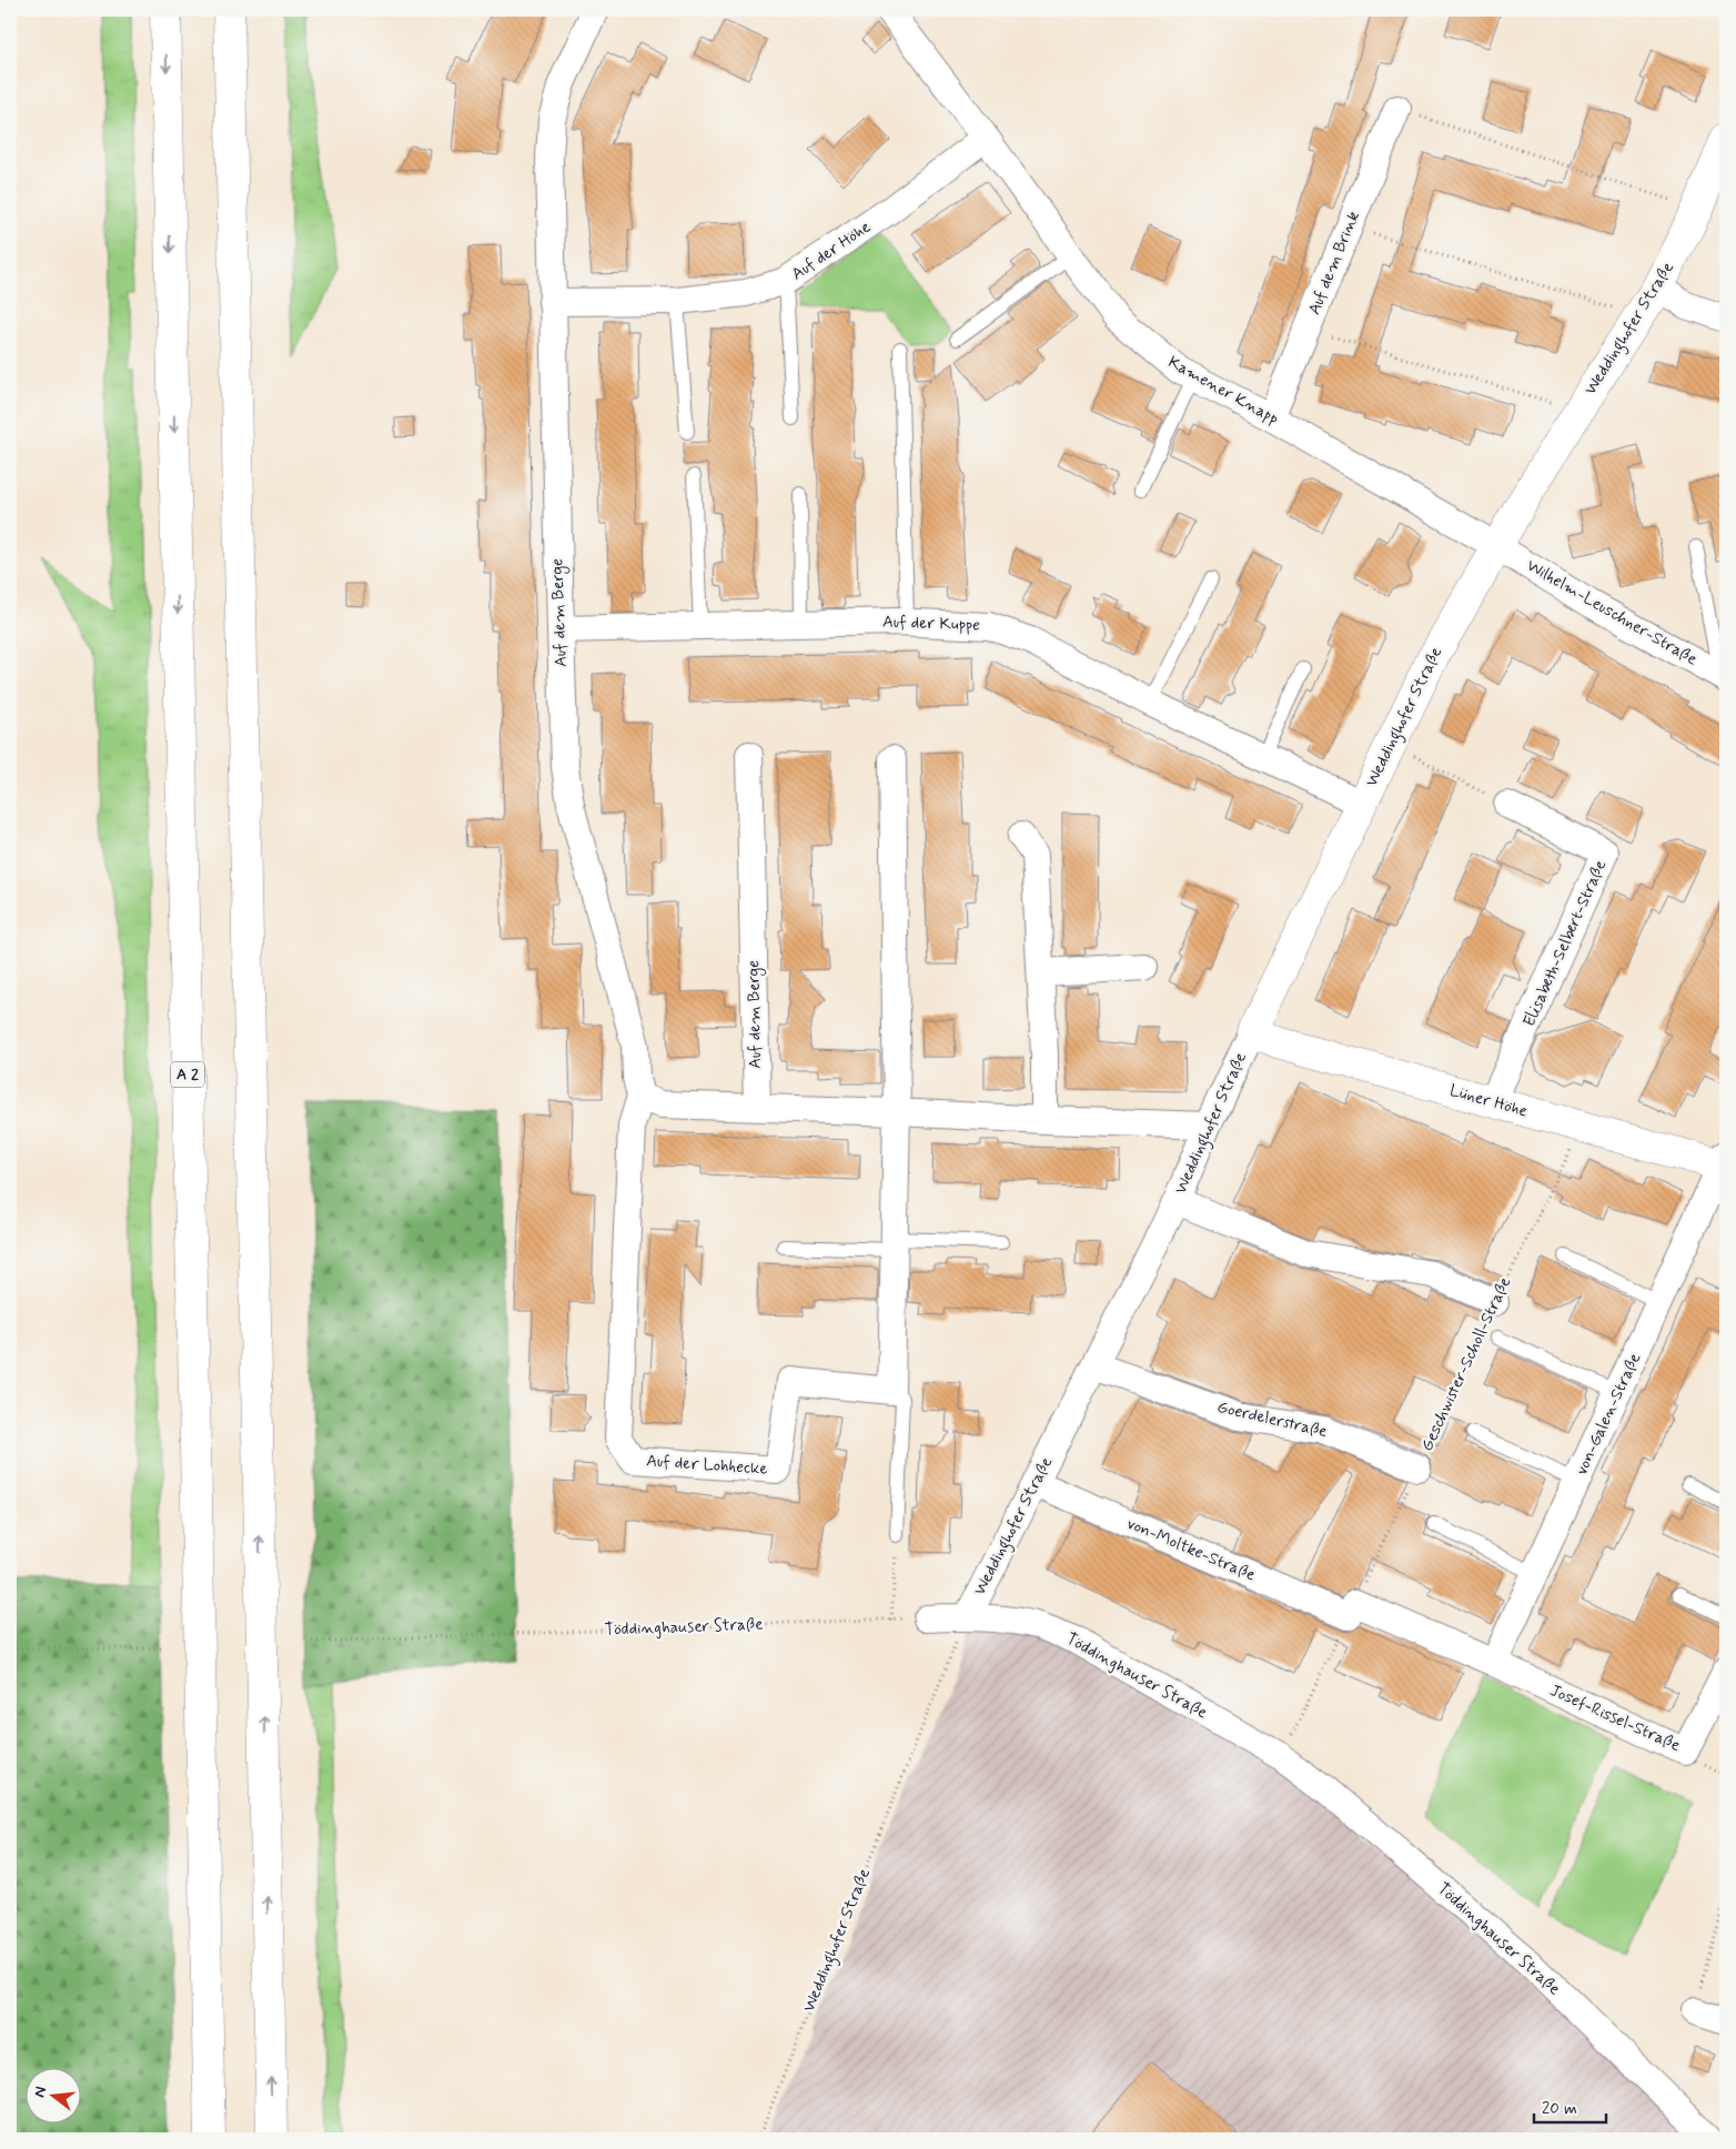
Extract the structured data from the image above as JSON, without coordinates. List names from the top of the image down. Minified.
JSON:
{"streets":{"main road":["Weddinghofer Straße","A 2","Lüner Höhe"],"street":["Auf der Höhe","Auf dem Brink","Kamener Knapp","Auf dem Berge","Wilhelm-Leuschner-Straße","Auf der Kuppe","Elisabeth-Selbert-Straße","von-Galen-Straße","Goerdelerstraße","Auf der Lohhecke","von-Moltke-Straße","Töddinghauser Straße","Josef-Rissel-Straße"],"path":["Geschwister-Scholl-Straße"]},"crossings":[["Auf der Höhe","Kamener Knapp"],["Auf der Höhe","Auf dem Berge"],["Auf dem Brink","Kamener Knapp"],["Weddinghofer Straße","Kamener Knapp"],["Weddinghofer Straße","Wilhelm-Leuschner-Straße"],["Weddinghofer Straße","Auf der Kuppe"],["Weddinghofer Straße","Lüner Höhe"],["Weddinghofer Straße","Goerdelerstraße"],["Weddinghofer Straße","von-Moltke-Straße"],["Weddinghofer Straße","Töddinghauser Straße"],["Kamener Knapp","Wilhelm-Leuschner-Straße"],["Auf dem Berge","Auf der Kuppe"],["Auf dem Berge","Auf der Lohhecke"],["Elisabeth-Selbert-Straße","Lüner Höhe"],["Lüner Höhe","Geschwister-Scholl-Straße"],["Lüner Höhe","von-Galen-Straße"],["Geschwister-Scholl-Straße","Goerdelerstraße"],["Geschwister-Scholl-Straße","von-Moltke-Straße"],["von-Galen-Straße","Josef-Rissel-Straße"]],"scale_bar":"20 m","north":"left"}
